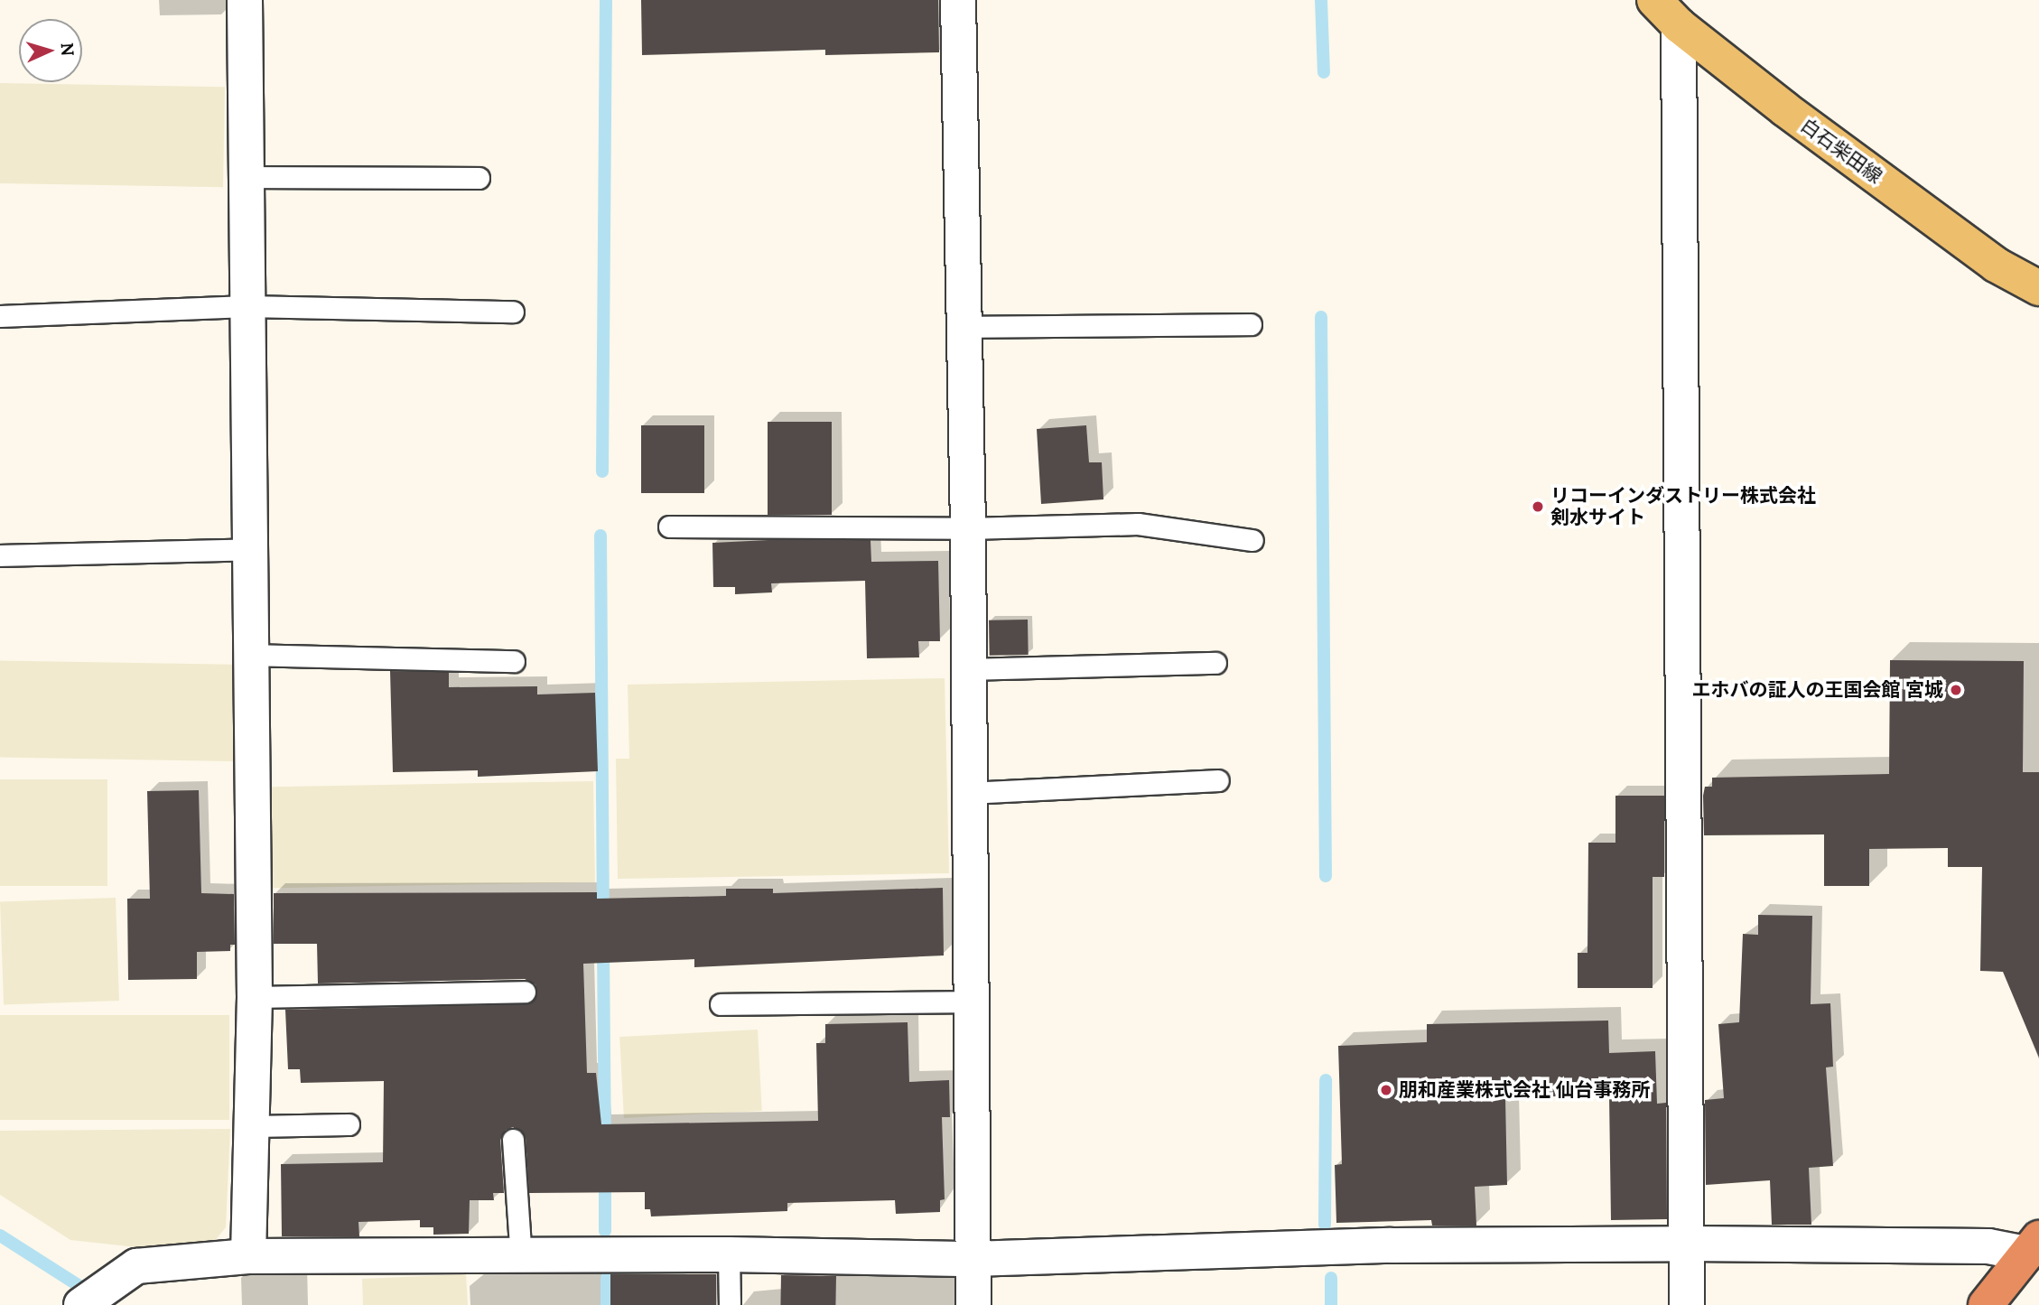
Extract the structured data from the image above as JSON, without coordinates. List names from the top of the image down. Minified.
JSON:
{"streets":{"main road":["白石柴田線"]},"places":["リコーインダストリー株式会社 剣水サイト","エホバの証人の王国会館 宮城","朋和産業株式会社 仙台事務所"],"north":"right"}
